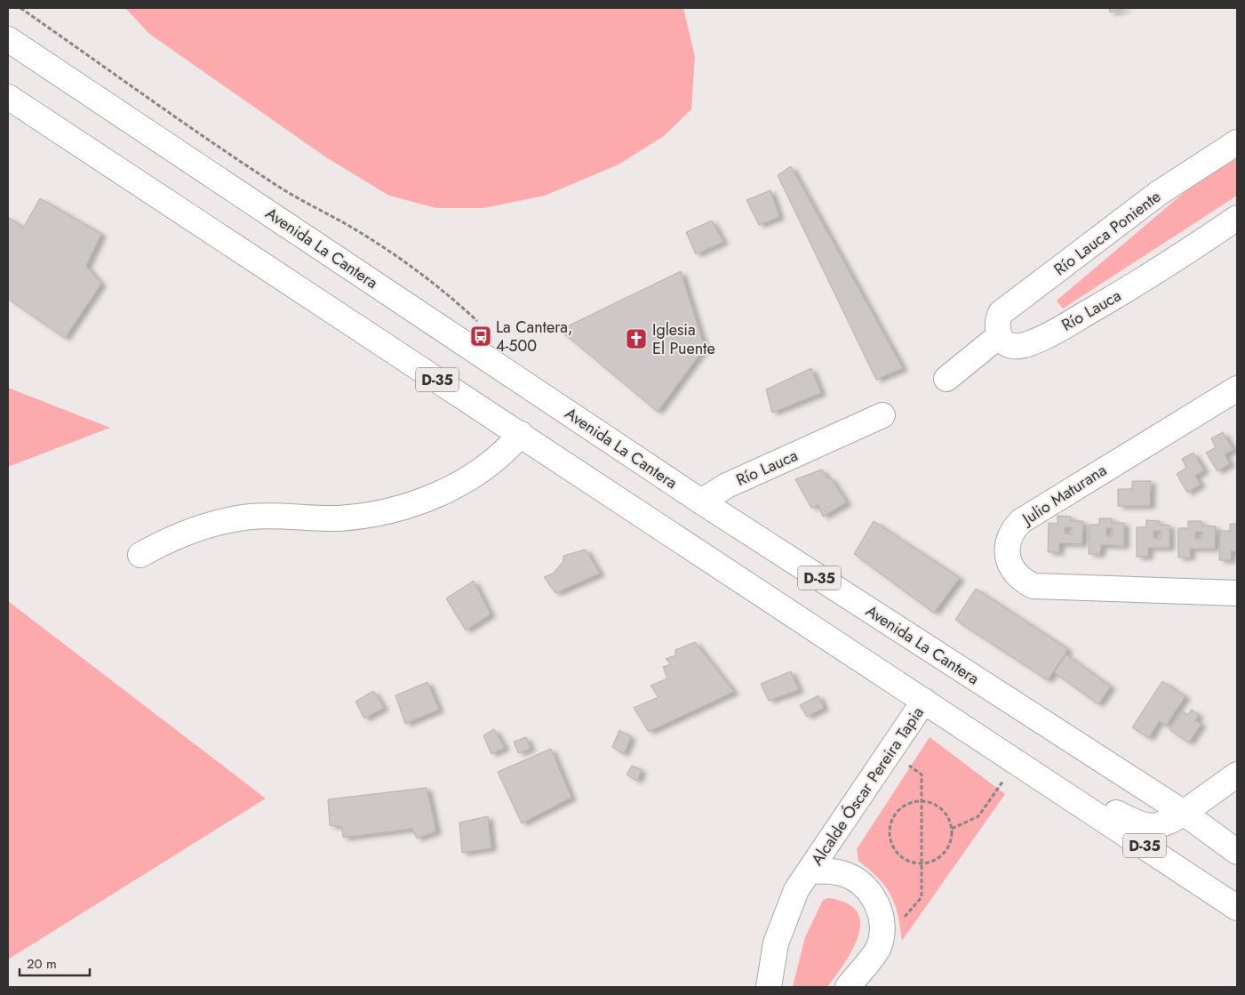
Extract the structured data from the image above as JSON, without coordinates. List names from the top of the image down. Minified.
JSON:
{"streets":{"main road":["Río Lauca Poniente","Avenida La Cantera","Río Lauca","D-35","Julio Maturana","Alcalde Óscar Pereira Tapia"]},"crossings":[["Río Lauca Poniente","Río Lauca"],["Avenida La Cantera","Río Lauca"],["D-35","Alcalde Óscar Pereira Tapia"]],"places":{"bus stop":["La Cantera, 4-500"],"church":["Iglesia El Puente"]},"scale_bar":"20 m"}
